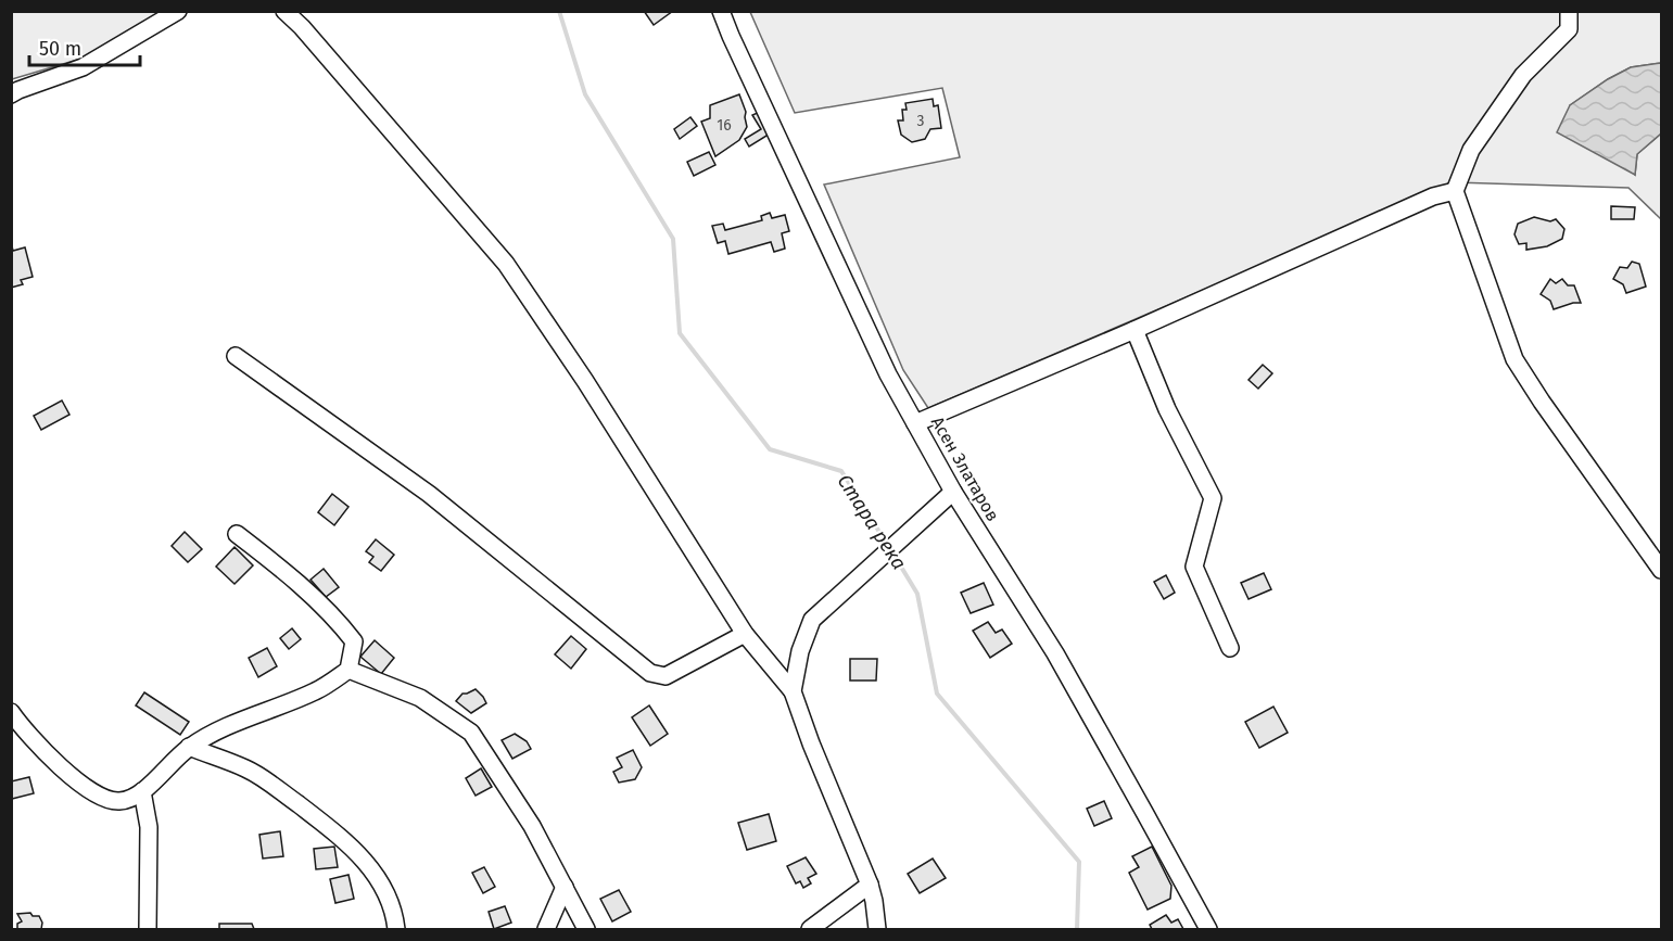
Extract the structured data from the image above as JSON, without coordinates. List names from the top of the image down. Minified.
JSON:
{"streets":{"street":["Асен Златаров"]},"water":["Стара река"],"house_numbers":["3","16"],"scale_bar":"50 m"}
